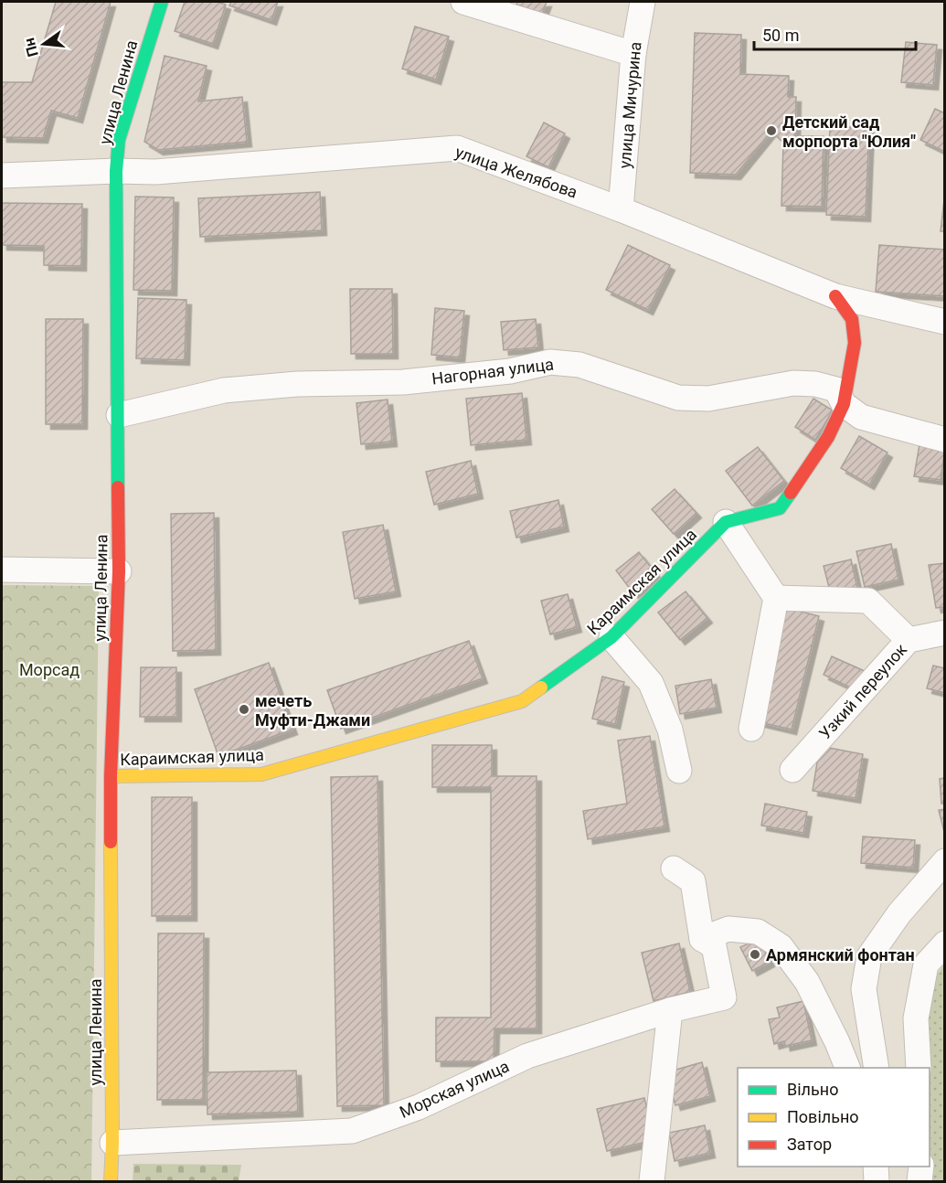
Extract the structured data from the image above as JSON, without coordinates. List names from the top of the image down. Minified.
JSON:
{"streets":{"main road":["улица Ленина","Караимская улица"],"street":["улица Мичурина","улица Желябова","Нагорная улица","Узкий переулок","Морская улица"]},"crossings":[["улица Ленина","улица Желябова"],["улица Ленина","Нагорная улица"],["улица Ленина","Караимская улица"],["улица Ленина","Морская улица"],["улица Мичурина","улица Желябова"]],"parks":["Морсад"],"places":["Детский сад морпорта \"Юлия\"","мечеть Муфти-Джами","Армянский фонтан"],"legend":["Вільно","Повільно","Затор"],"scale_bar":"50 m","north":"left"}
